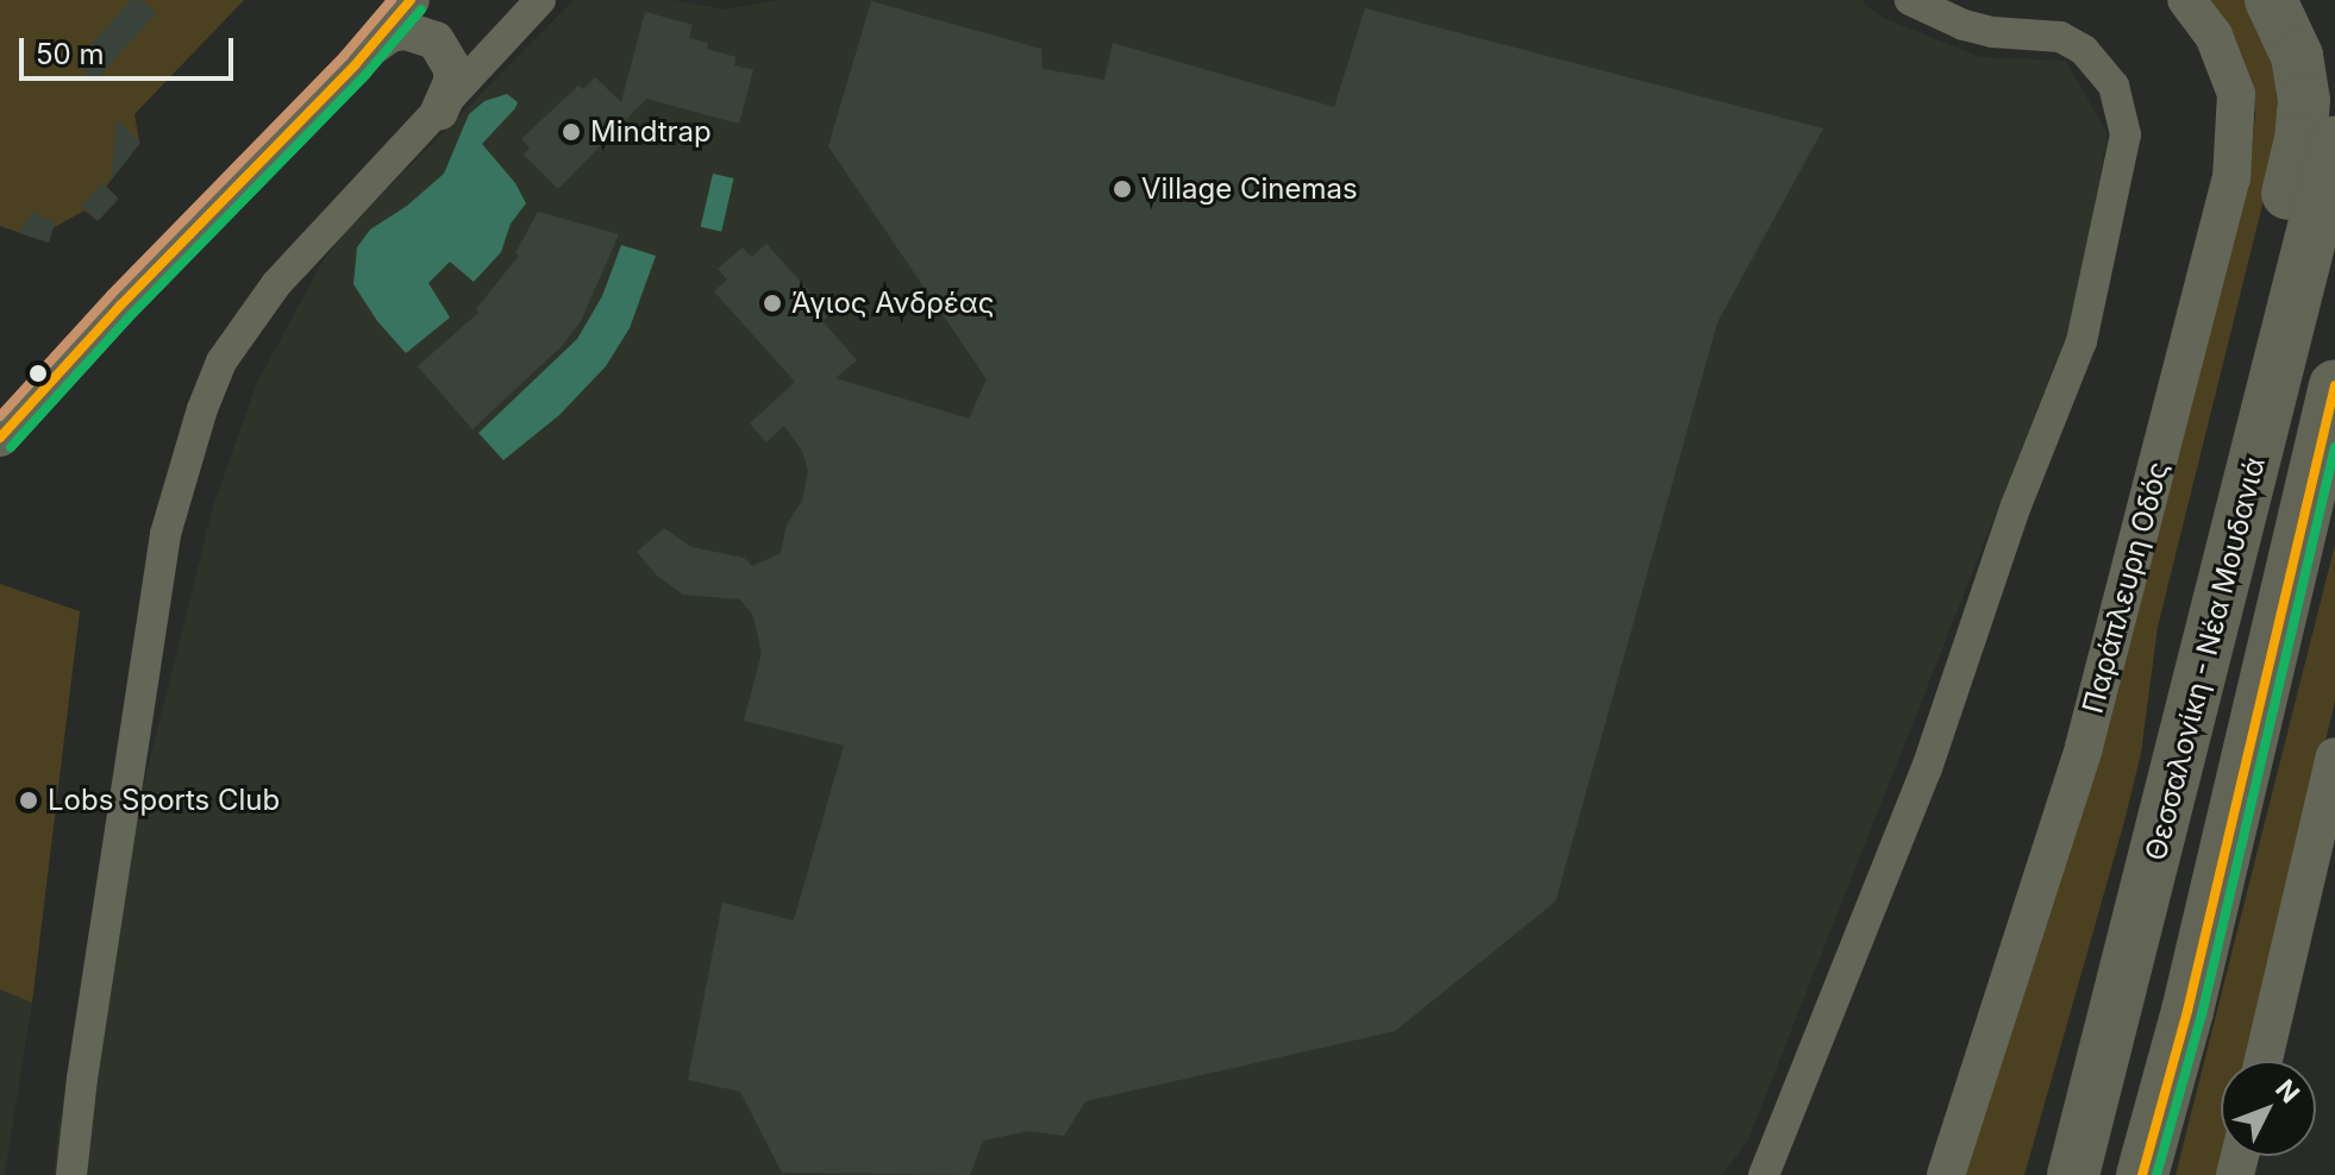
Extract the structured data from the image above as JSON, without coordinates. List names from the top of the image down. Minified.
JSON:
{"streets":{"highway":["Θεσσαλονίκη - Νέα Μουδανιά"],"street":["Παράπλευρη Οδός"]},"places":["Mindtrap","Village Cinemas","Άγιος Ανδρέας","Lobs Sports Club"],"scale_bar":"50 m","north":"top right"}
